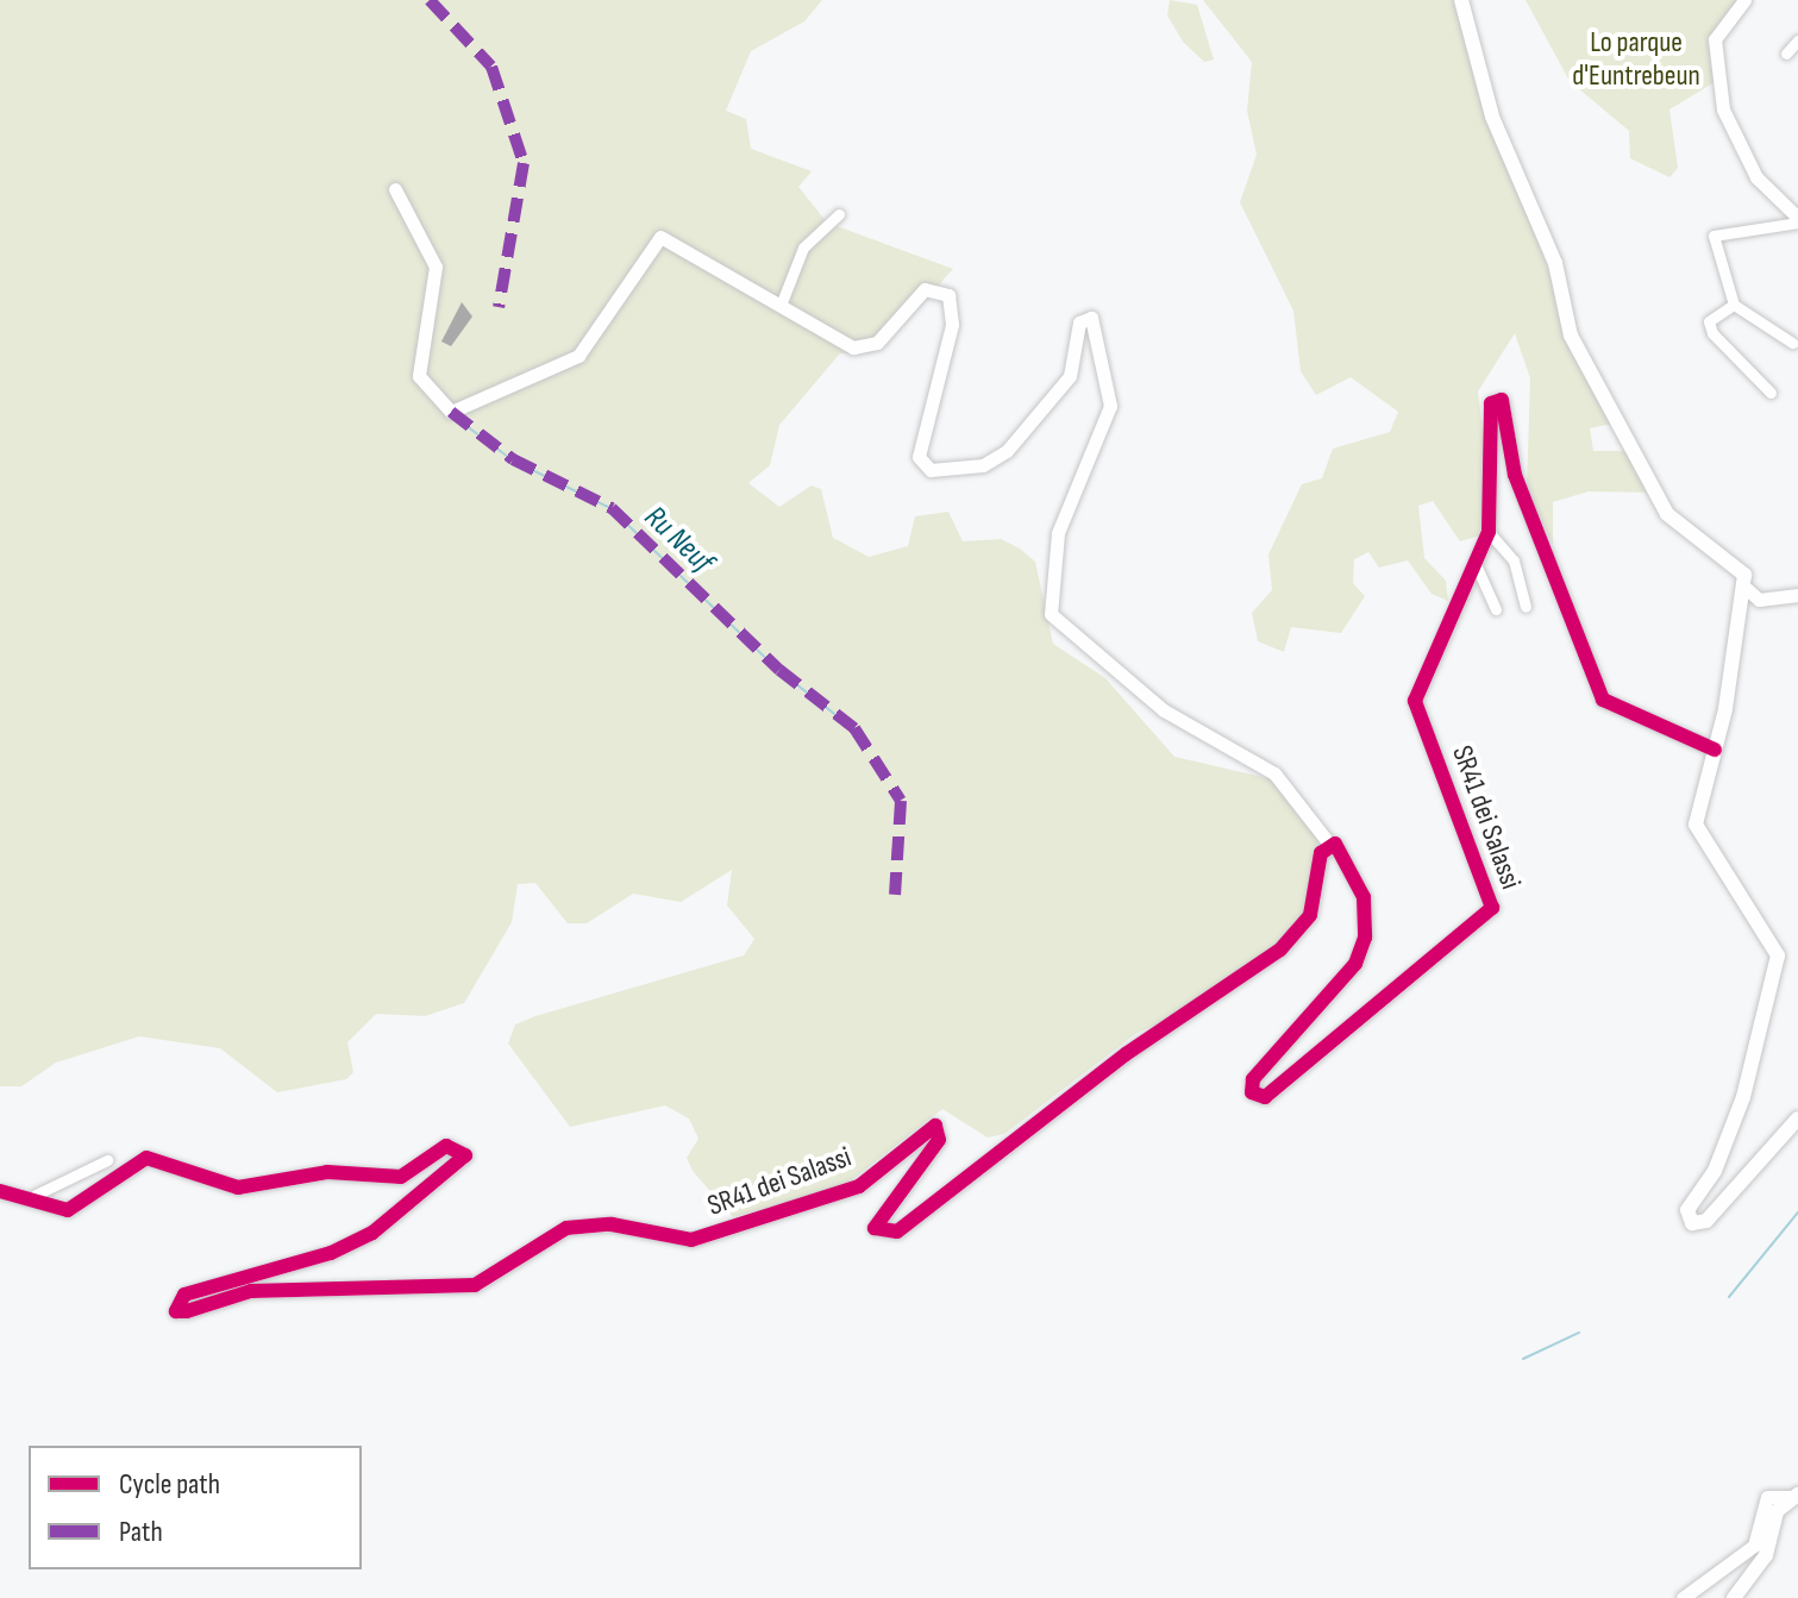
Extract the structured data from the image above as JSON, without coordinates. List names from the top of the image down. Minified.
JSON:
{"streets":{"street":["SR41 dei Salassi"]},"water":["Ru Neuf"],"parks":["Lo parque d'Euntrebeun"],"legend":["Cycle path","Path"]}
